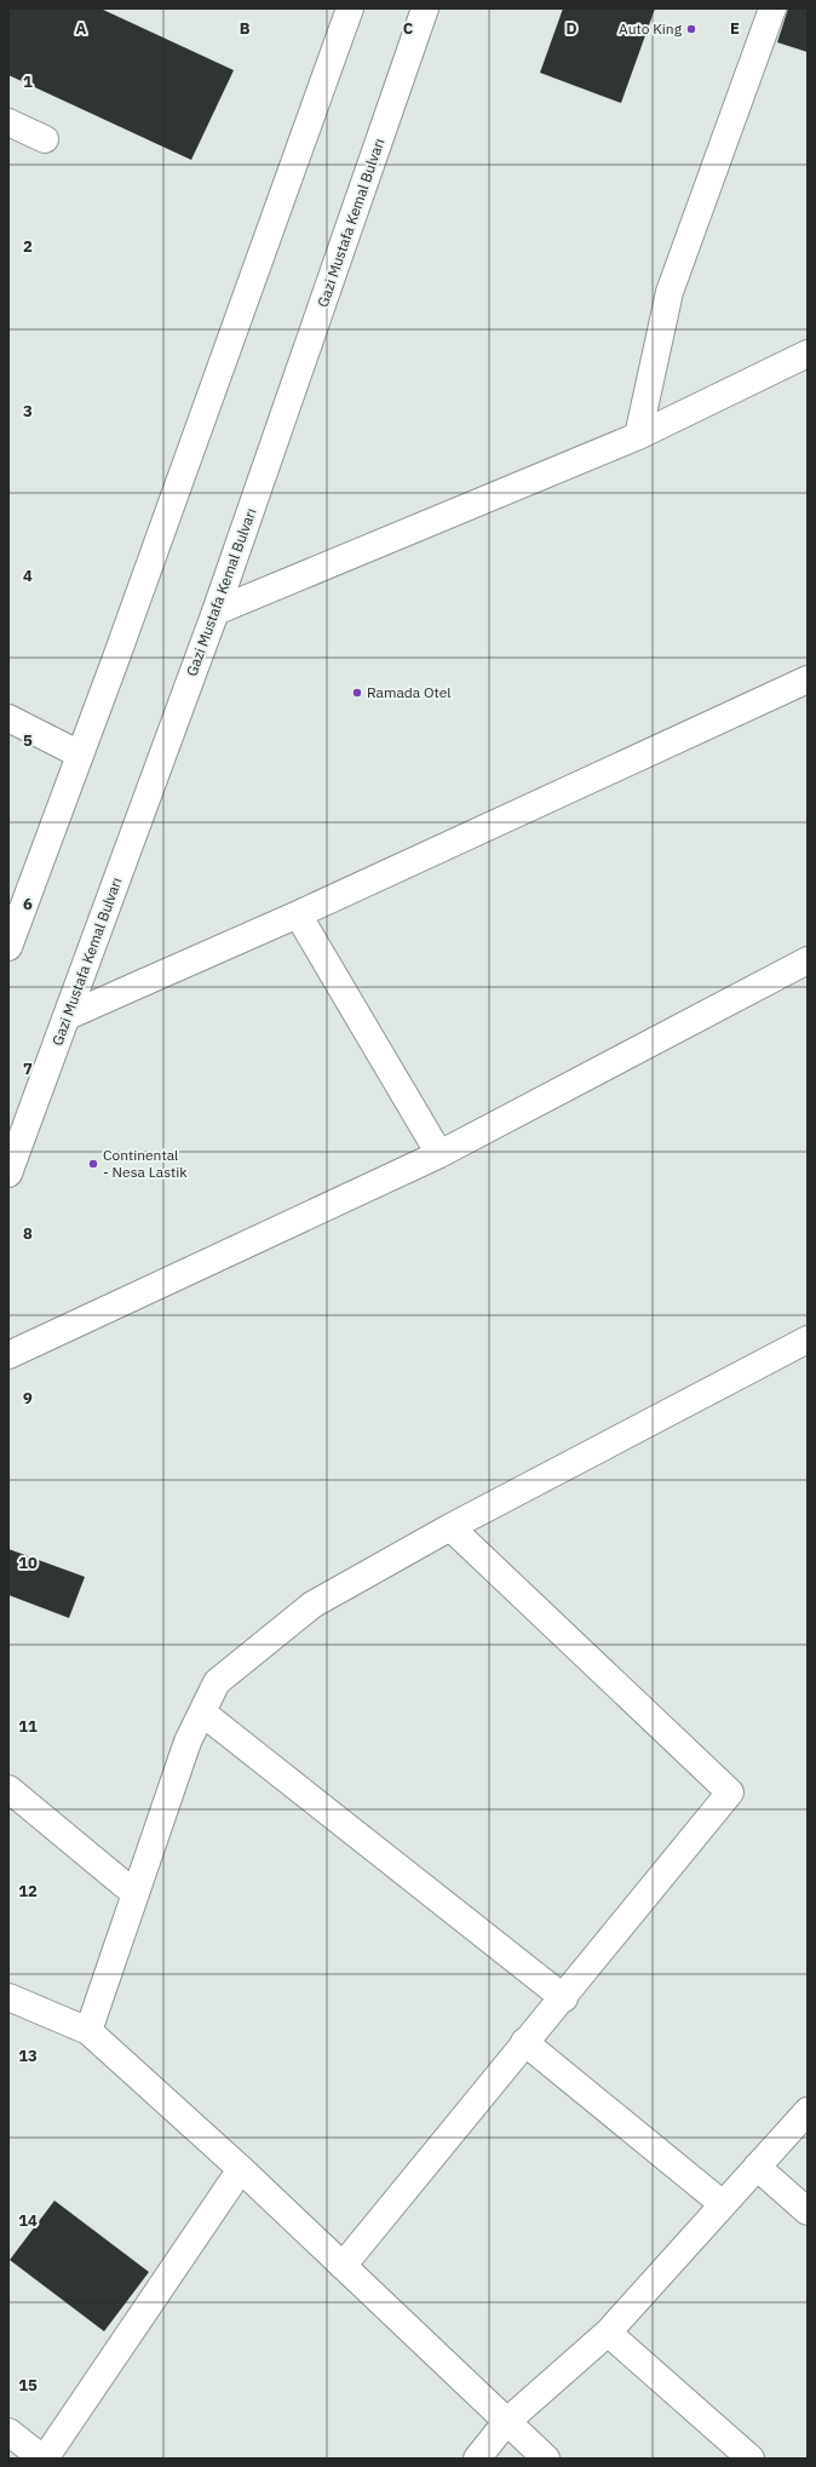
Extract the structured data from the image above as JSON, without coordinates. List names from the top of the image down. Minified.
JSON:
{"streets":{"main road":["Gazi Mustafa Kemal Bulvarı"]},"places":["Auto King","Ramada Otel","Continental - Nesa Lastik"],"grid":{"columns":["A","B","C","D","E"],"rows":["1","2","3","4","5","6","7","8","9","10","11","12","13","14","15"]}}
